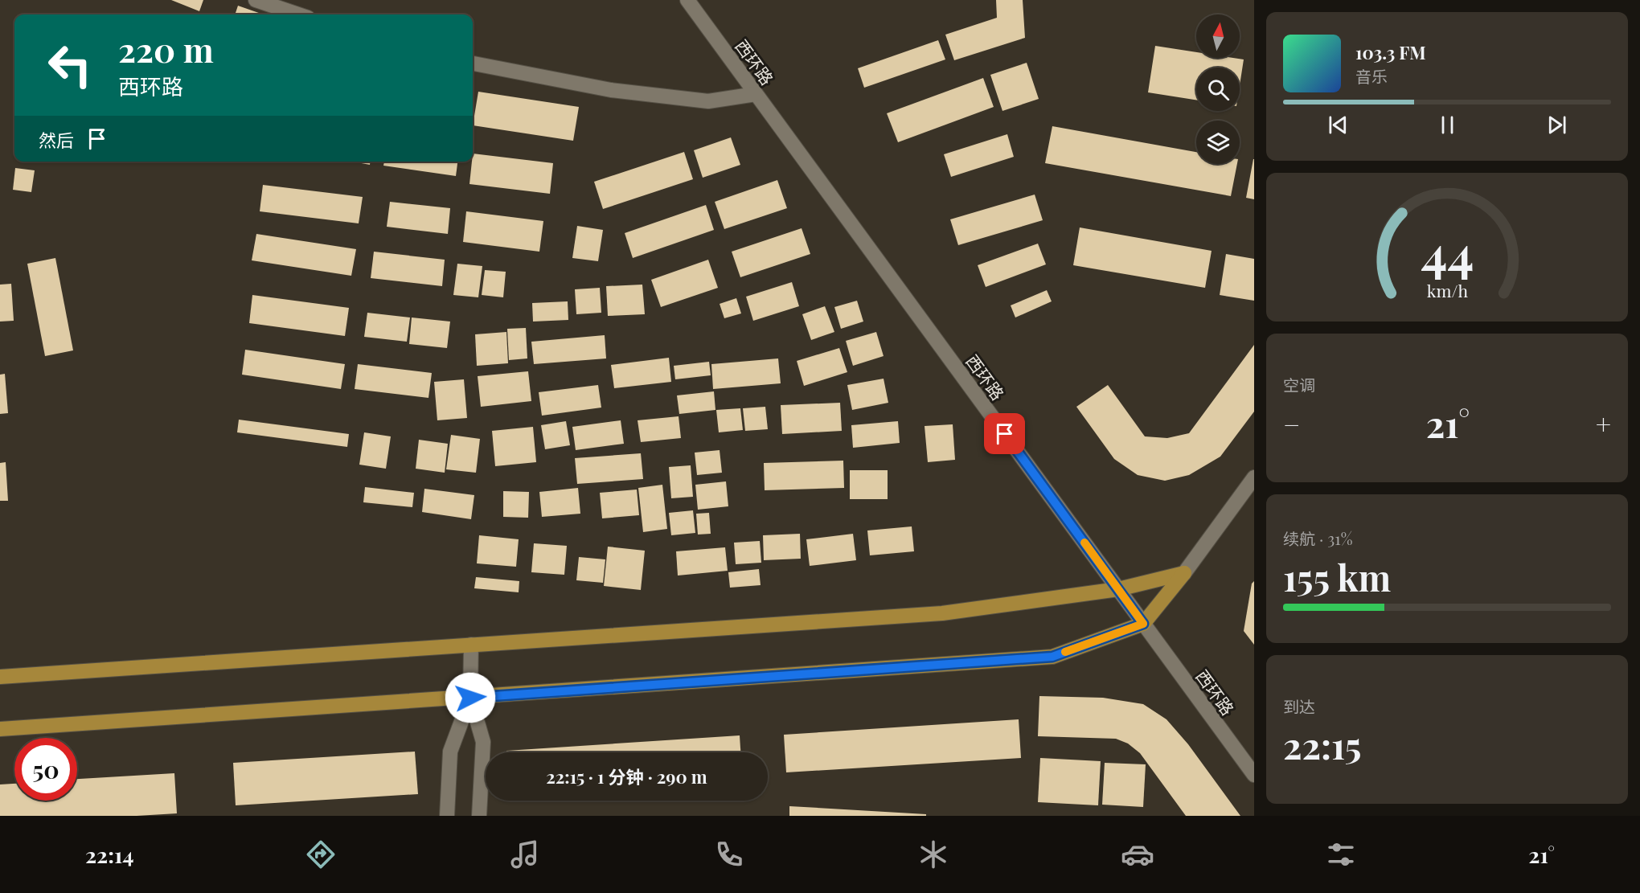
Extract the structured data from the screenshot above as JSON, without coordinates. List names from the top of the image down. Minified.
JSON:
{"streets":{"street":["西环路"]},"north":"top","page":{"turn":["220 m","西环路"],"song":["103.3 FM","音乐"],"then":"然后","tile":["空调",["续航 · 31%","155 km"],["到达","22:15"]],"heat":["−","21°","+"],"limit":"50","trip":"22:15 · 1 分钟 · 290 m","tabs":["22:14","21°"],"gauge":["44","km/h"]}}
